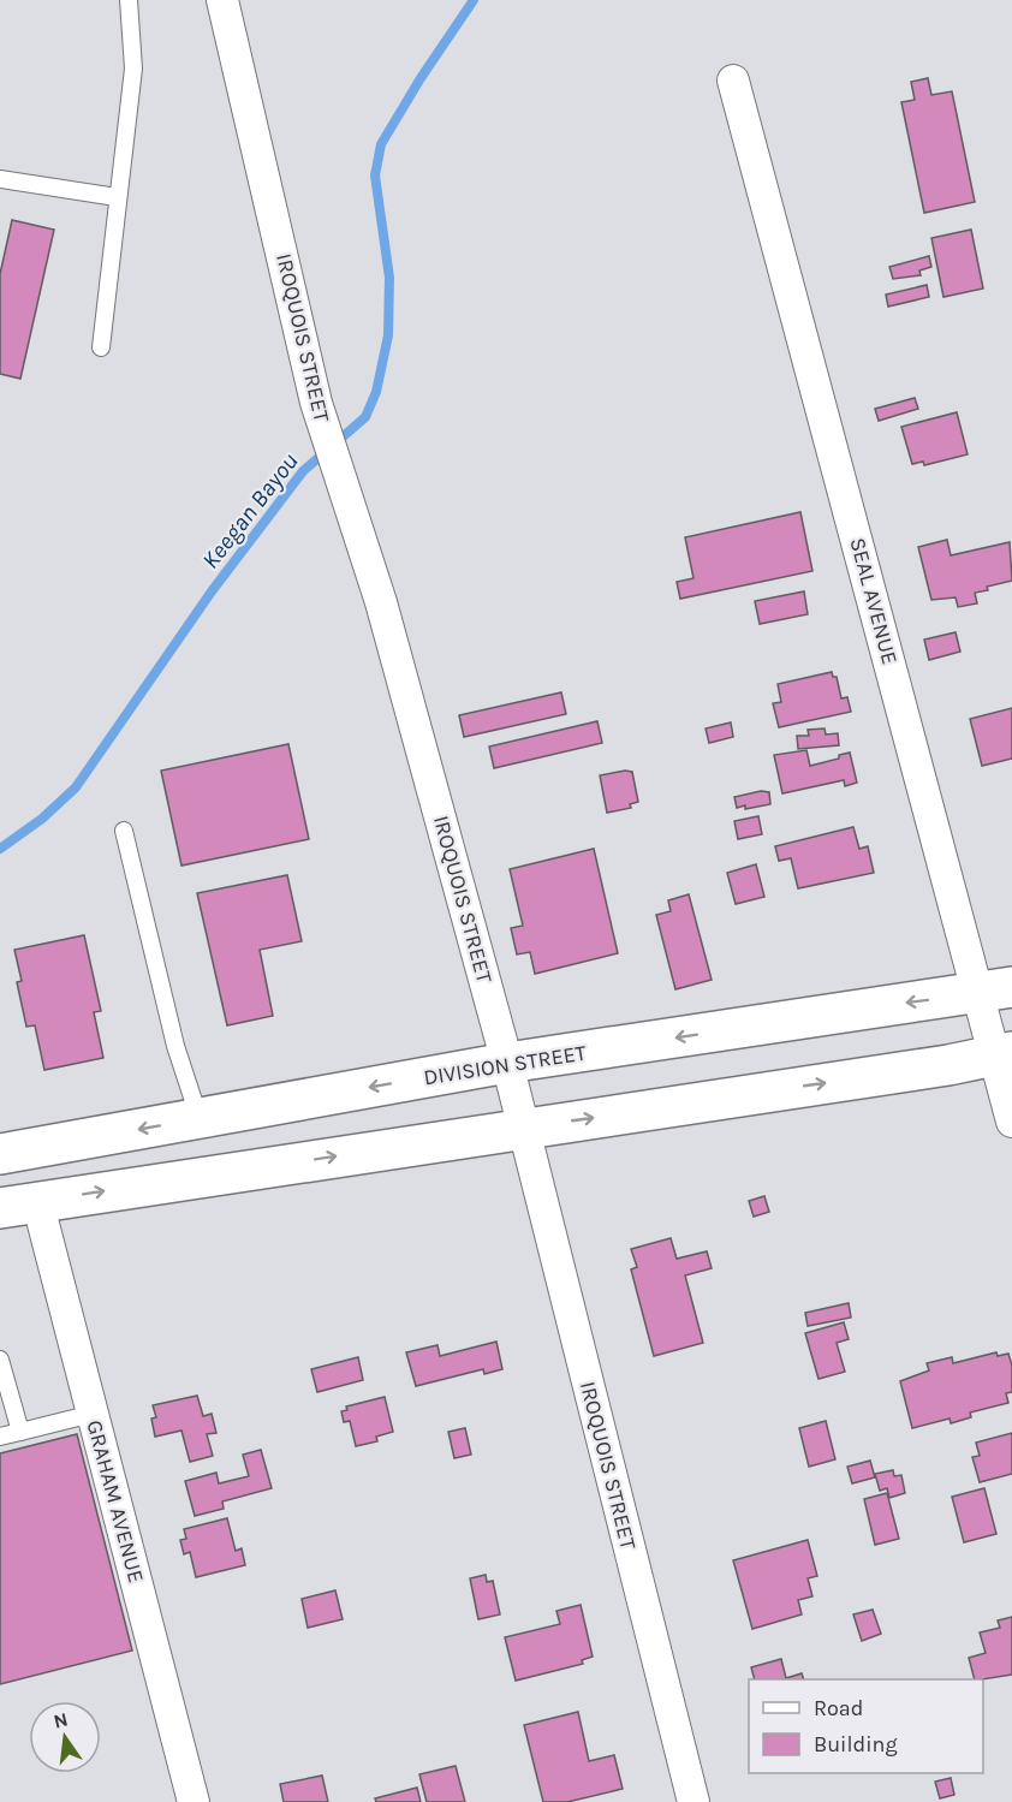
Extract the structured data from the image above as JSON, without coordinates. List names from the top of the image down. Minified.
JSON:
{"streets":{"main road":["DIVISION STREET"],"street":["IROQUOIS STREET","SEAL AVENUE","GRAHAM AVENUE"]},"crossings":[["IROQUOIS STREET","DIVISION STREET"],["SEAL AVENUE","DIVISION STREET"]],"water":["Keegan Bayou"],"legend":["Road","Building"],"north":"top"}
